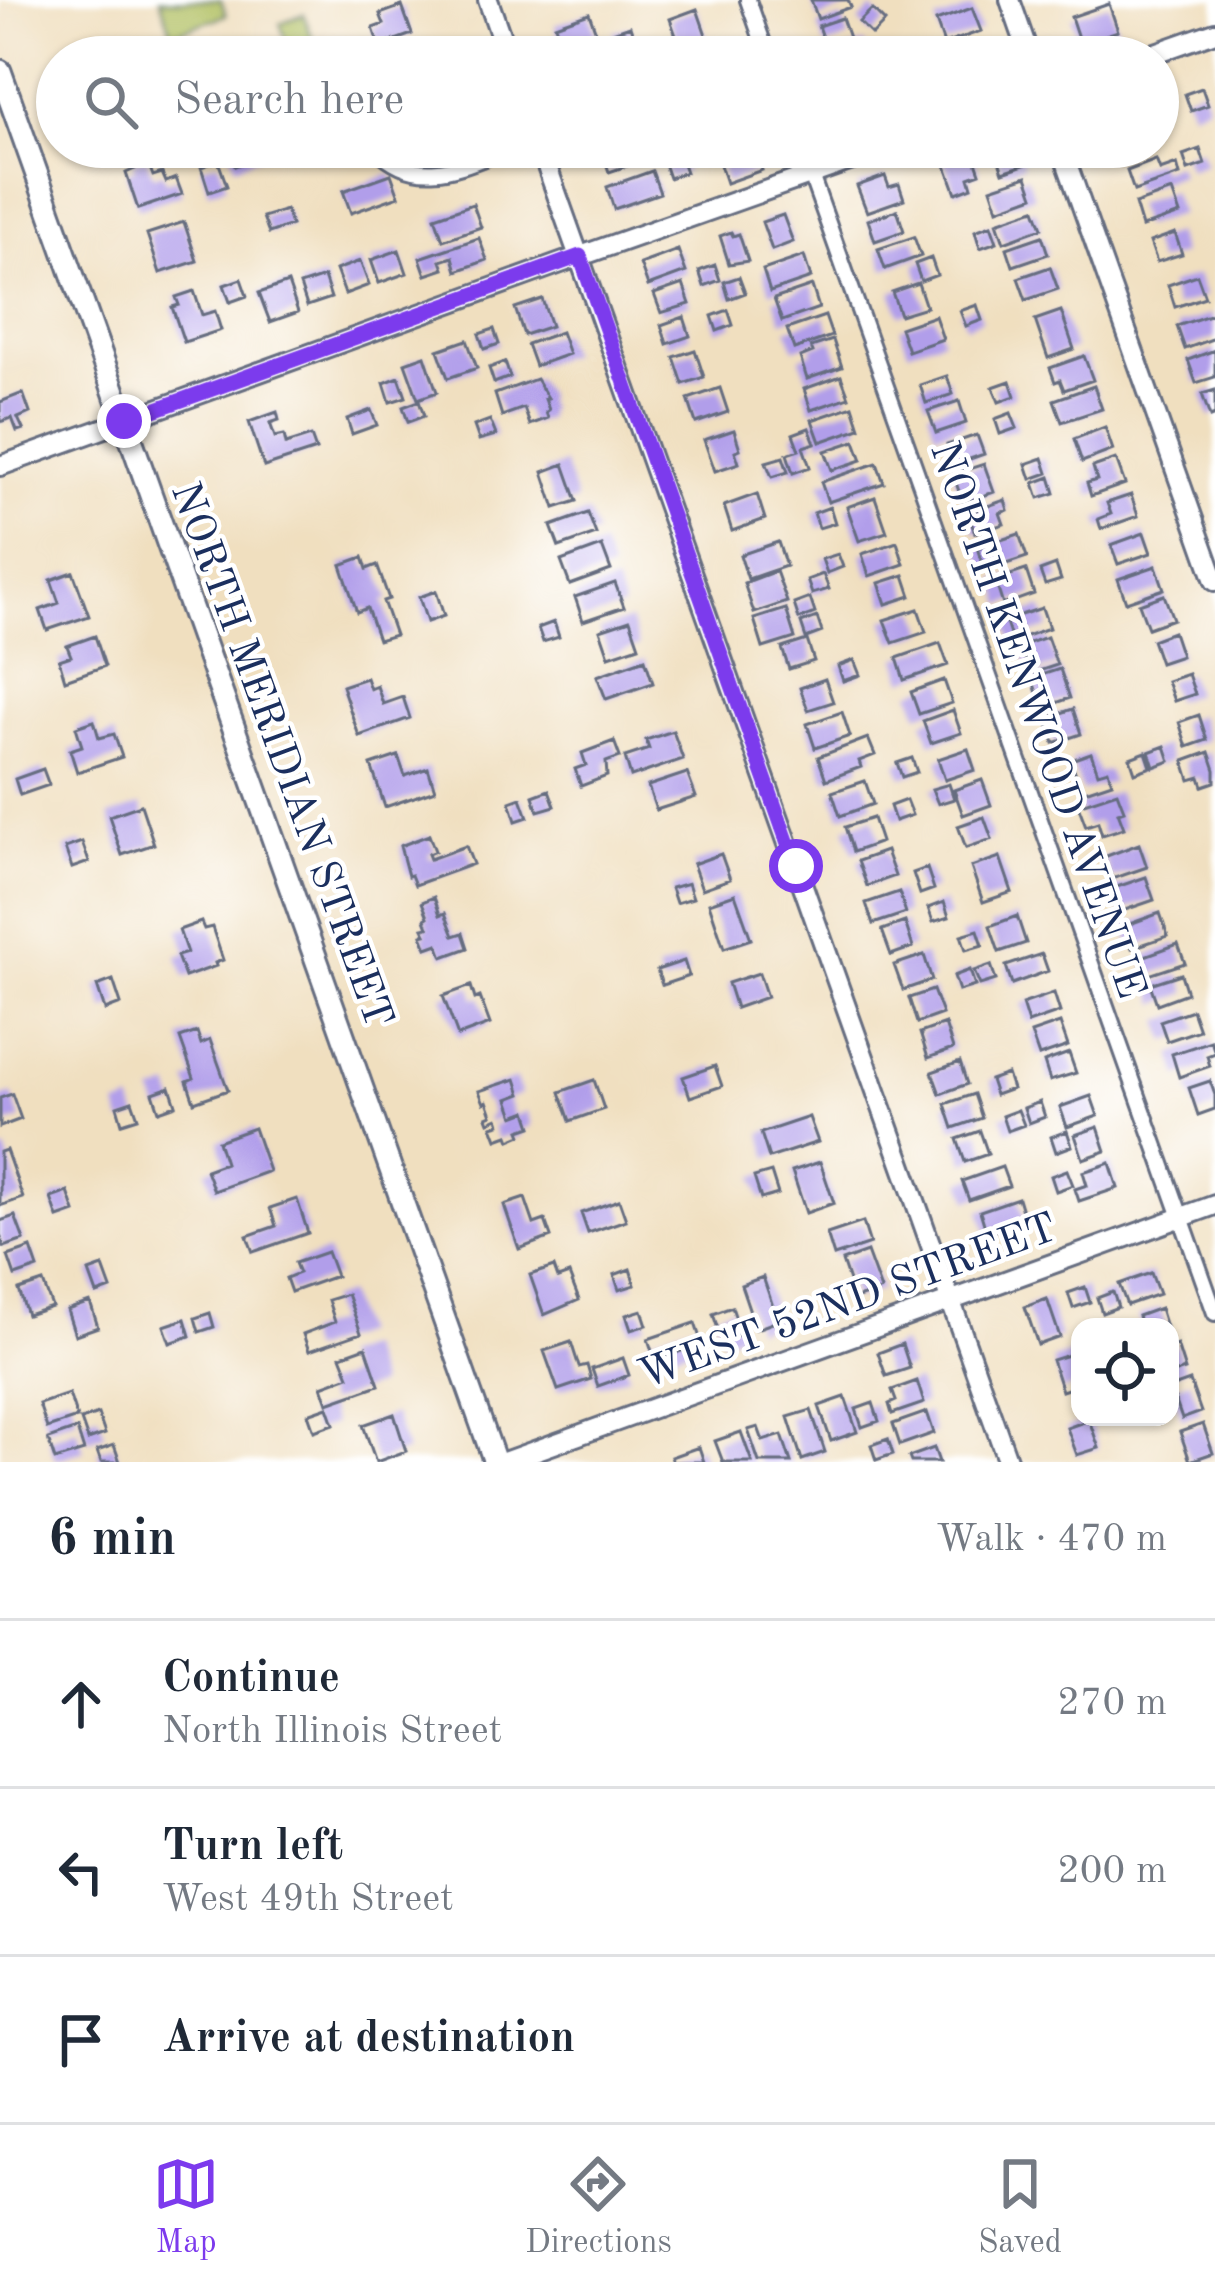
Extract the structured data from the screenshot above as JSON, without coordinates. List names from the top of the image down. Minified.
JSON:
{"streets":{"main road":["NORTH MERIDIAN STREET"],"street":["NORTH KENWOOD AVENUE","WEST 52ND STREET"]},"crossings":[["NORTH KENWOOD AVENUE","WEST 52ND STREET"],["NORTH MERIDIAN STREET","WEST 52ND STREET"]],"page":{"search":"Search here","heading":["6 min","Walk · 470 m"],"list":[["Continue","North Illinois Street","270 m"],["Turn left","West 49th Street","200 m"],"Arrive at destination"],"nav":["Map","Directions","Saved"]}}
